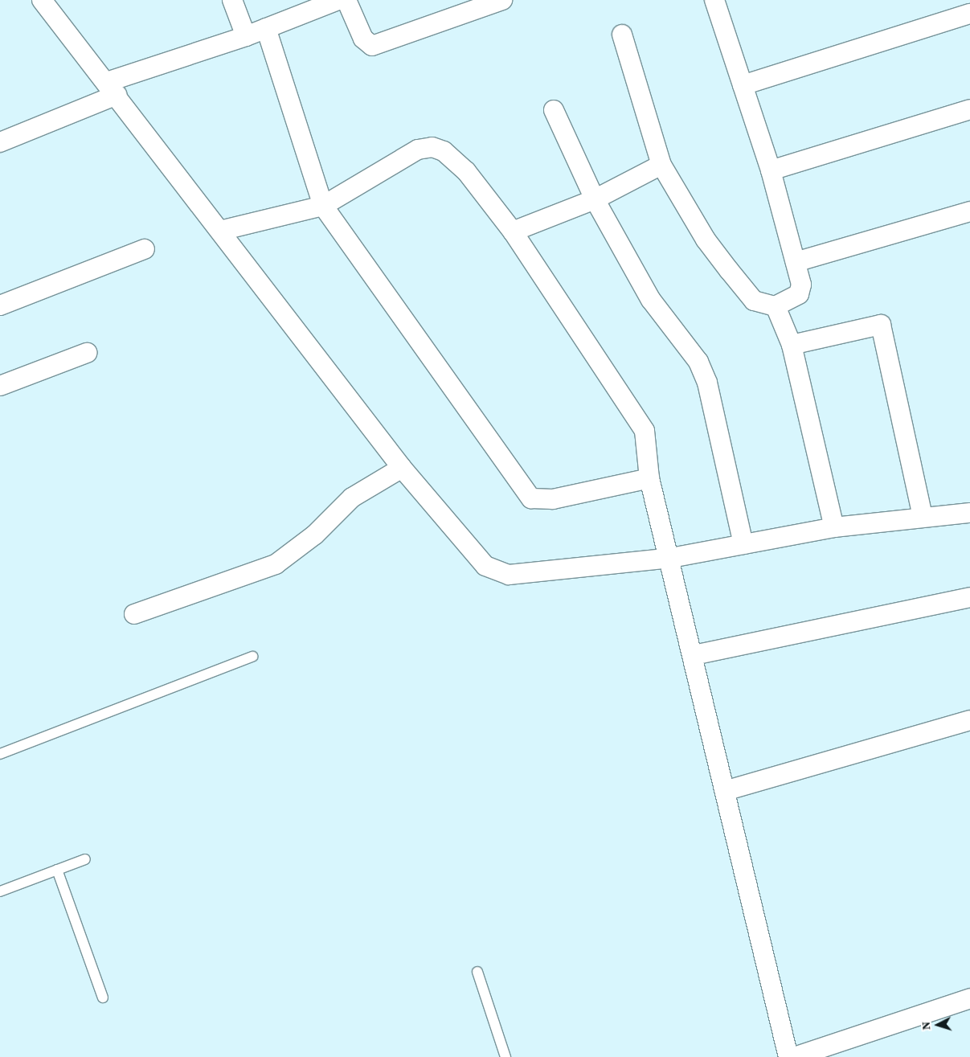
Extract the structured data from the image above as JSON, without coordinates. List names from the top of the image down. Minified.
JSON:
{"north":"left"}
